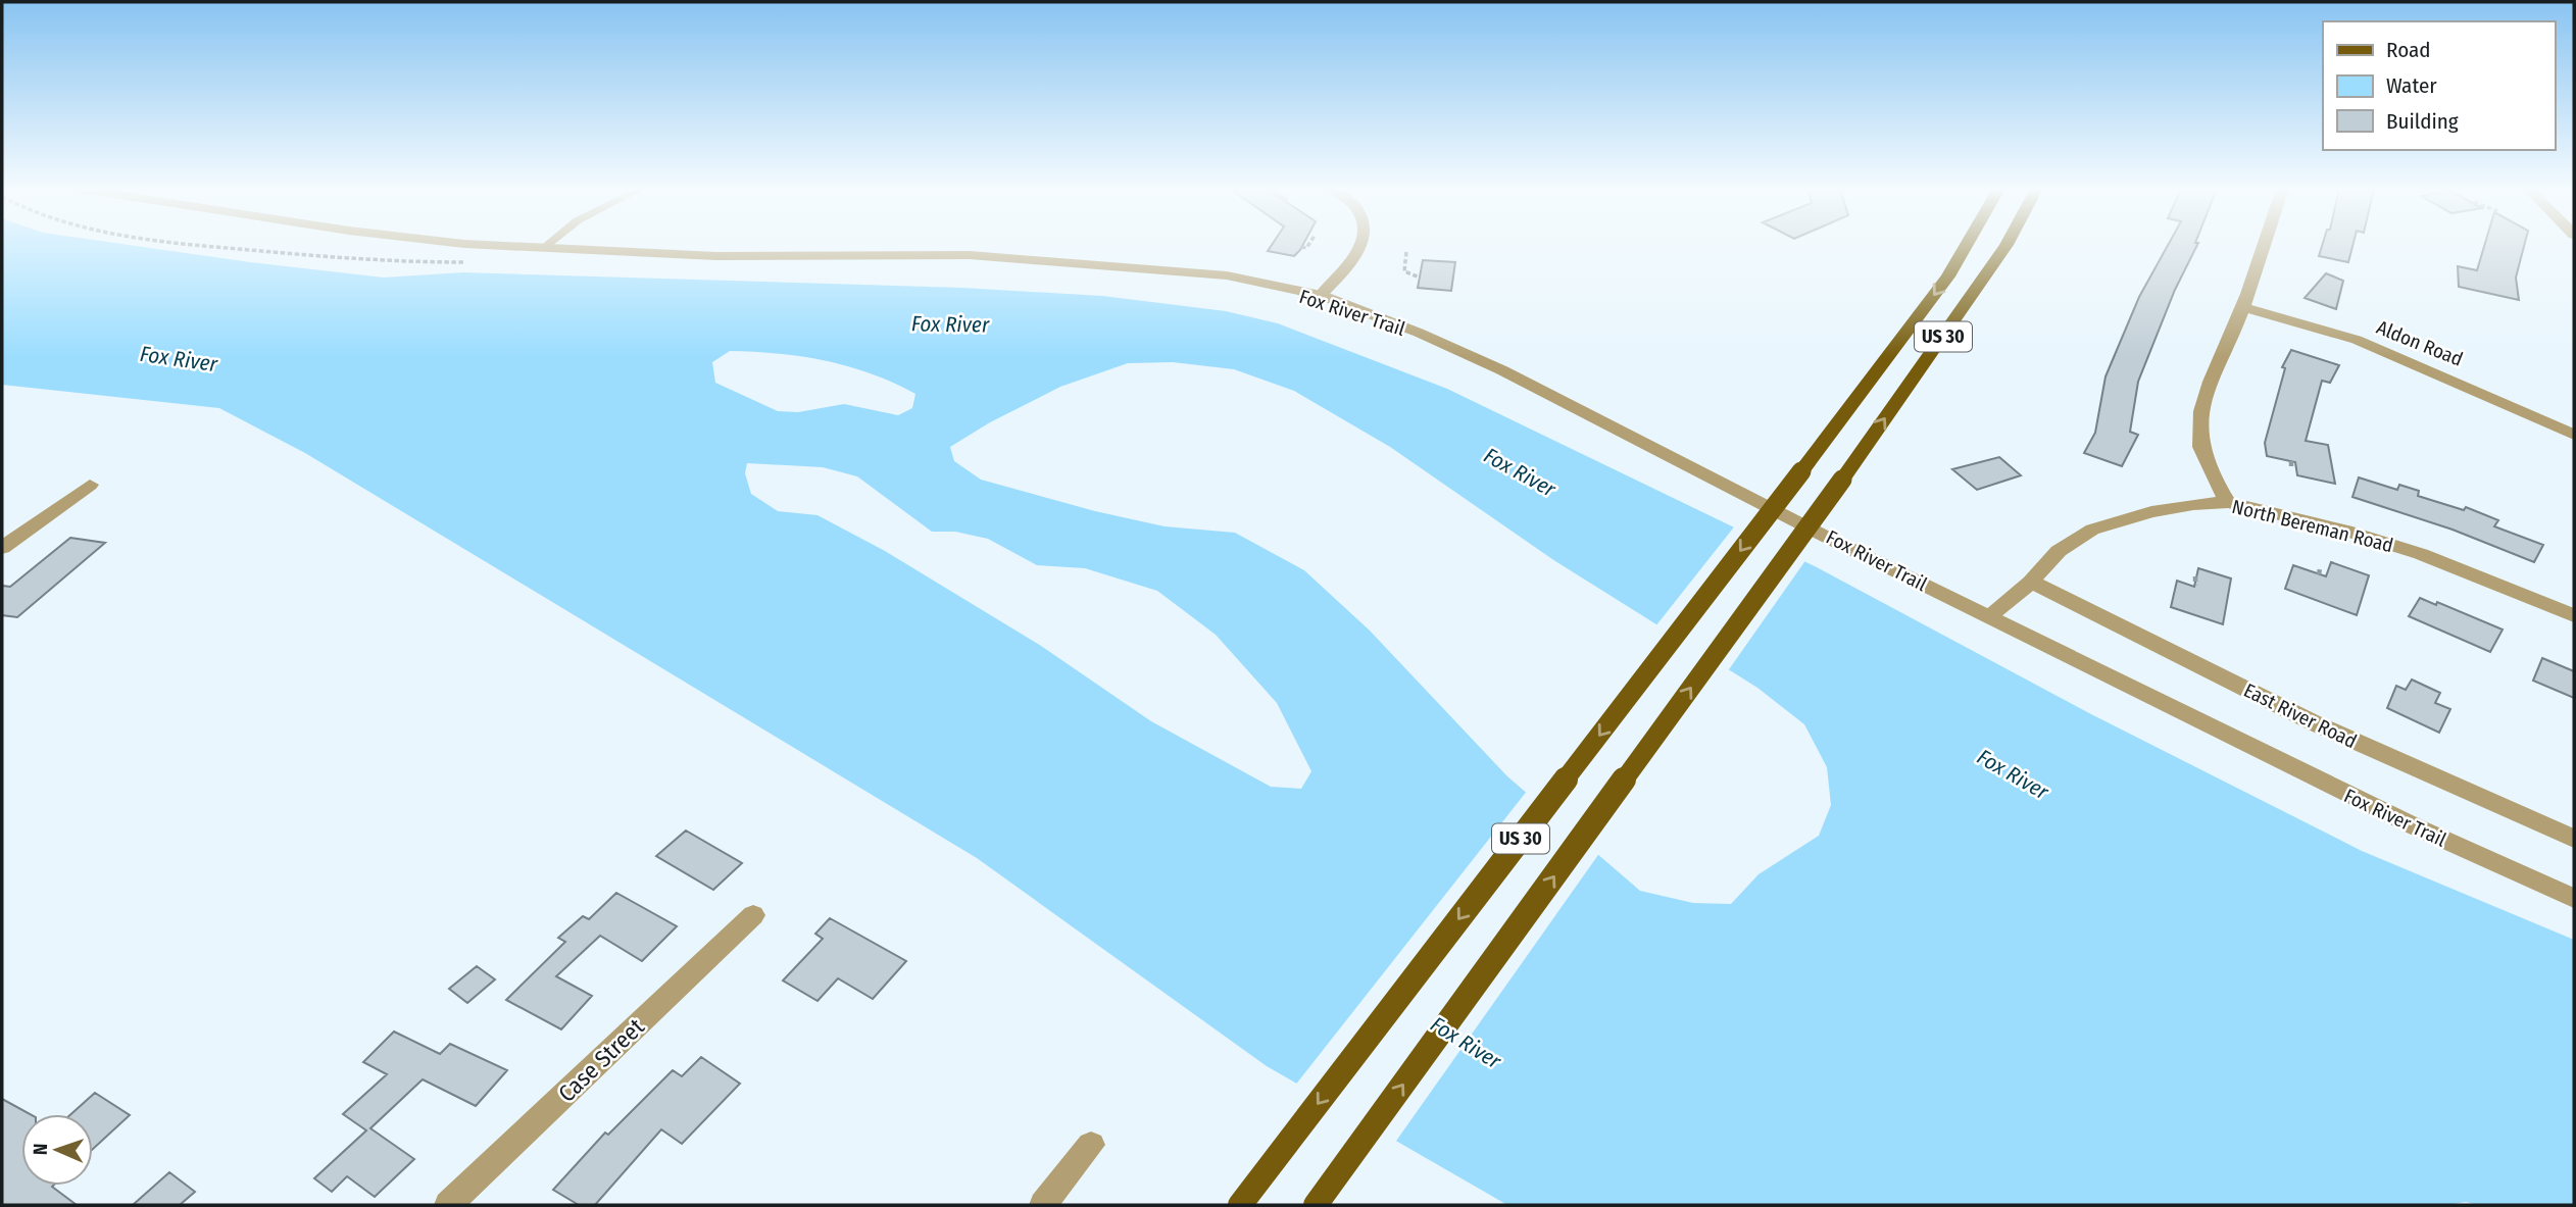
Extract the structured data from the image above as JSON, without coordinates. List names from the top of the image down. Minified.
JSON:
{"streets":{"main road":["US 30"],"street":["Aldon Road","North Bereman Road","East River Road","Case Street"]},"crossings":[["North Bereman Road","East River Road"]],"water":["Fox River"],"legend":["Road","Water","Building"],"north":"left"}
